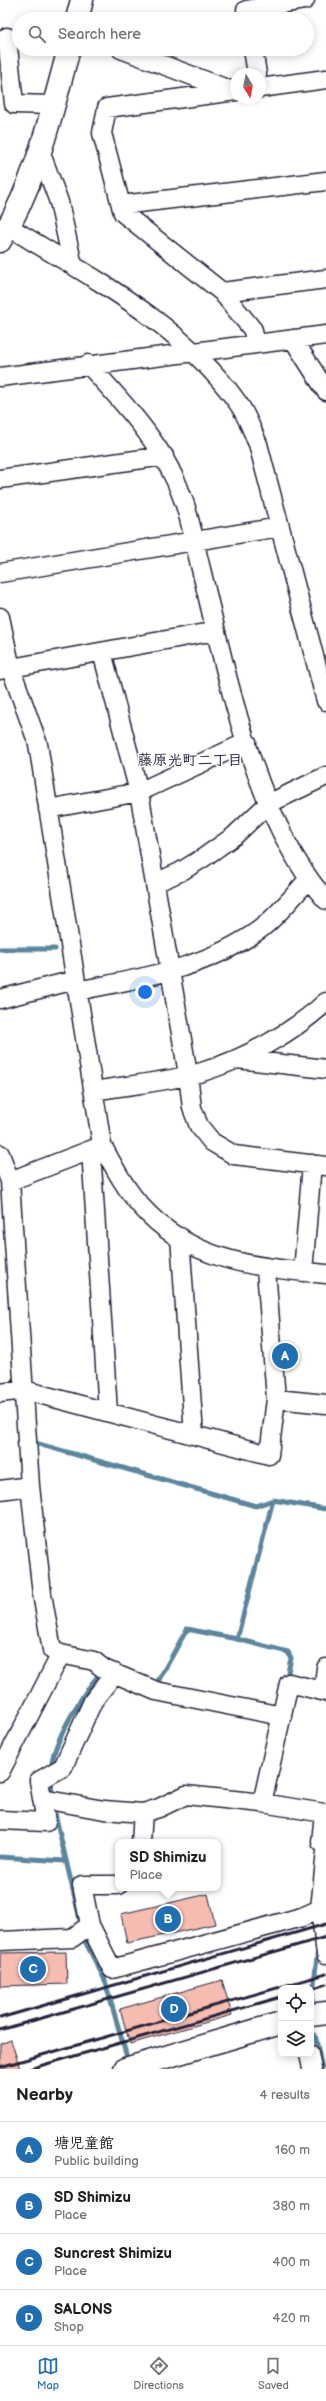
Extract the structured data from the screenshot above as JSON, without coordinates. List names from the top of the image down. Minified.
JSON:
{"districts":["藤原光町二丁目"],"north":"bottom","page":{"search":"Search here","pins":["A","B","C","D"],"popup":["SD Shimizu","Place"],"heading":["Nearby","4 results"],"list":[{"mark":"A","name":"塘児童館","note":"Public building","value":"160 m"},{"mark":"B","name":"SD Shimizu","note":"Place","value":"380 m"},{"mark":"C","name":"Suncrest Shimizu","note":"Place","value":"400 m"},{"mark":"D","name":"SALONS","note":"Shop","value":"420 m"}],"nav":["Map","Directions","Saved"]}}
